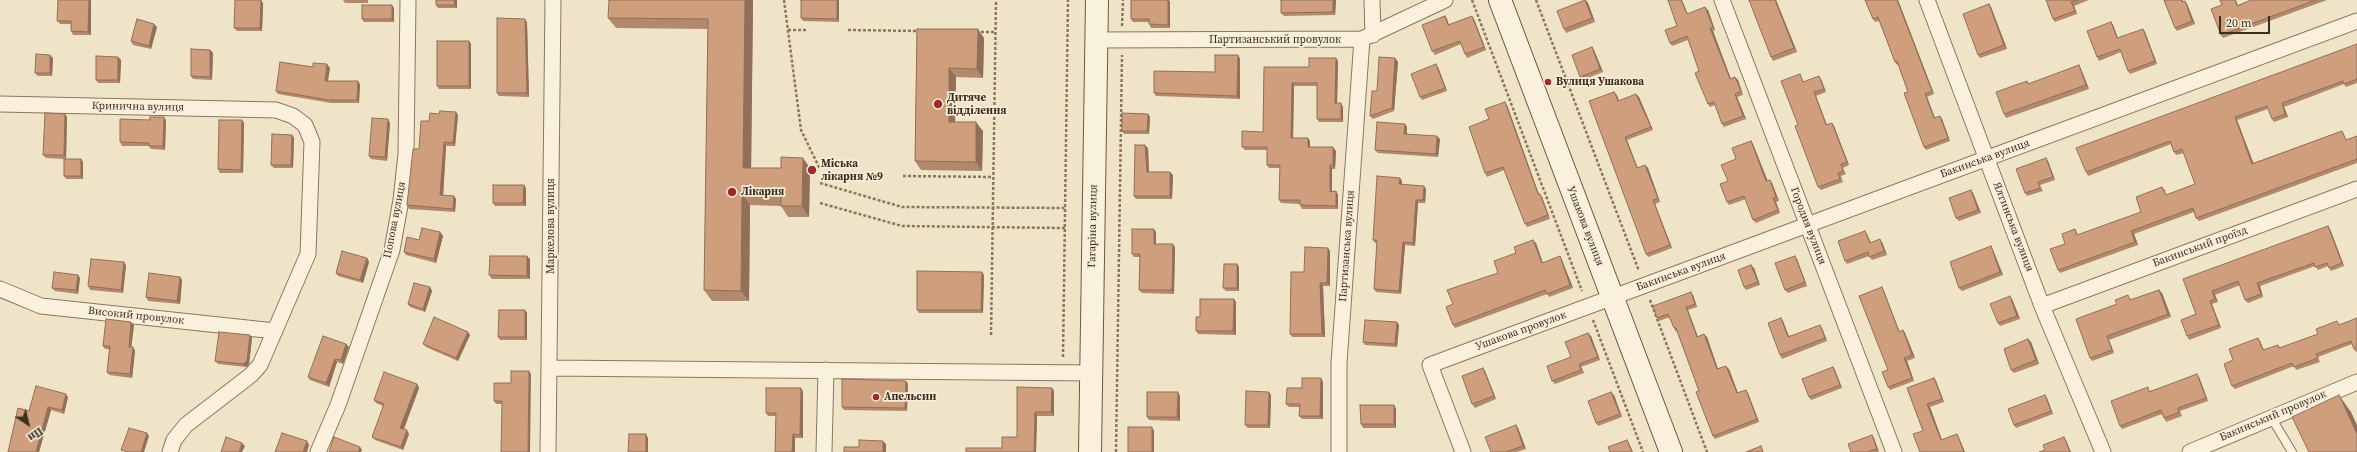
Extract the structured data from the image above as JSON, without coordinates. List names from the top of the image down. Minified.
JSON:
{"streets":{"street":["Партизанський провулок","Кринична вулиця","Бакинська вулиця","Попова вулиця","Маркелова вулиця","Гагаріна вулиця","Ушакова вулиця","Городня вулиця","Ялтинська вулиця","Партизанська вулиця","Бакинський проїзд","Високий провулок","Ушакова провулок","Бакинський провулок"]},"crossings":[["Партизанський провулок","Гагаріна вулиця"],["Партизанський провулок","Партизанська вулиця"],["Кринична вулиця","Високий провулок"],["Бакинська вулиця","Ушакова вулиця"],["Бакинська вулиця","Городня вулиця"],["Бакинська вулиця","Ялтинська вулиця"],["Бакинська вулиця","Ушакова провулок"],["Ушакова вулиця","Ушакова провулок"],["Ялтинська вулиця","Бакинський проїзд"]],"places":["Вулиця Ушакова","Дитяче відділення","Міська лікарня №9","Лікарня","Апельсин"],"scale_bar":"20 m","north":"bottom right"}
